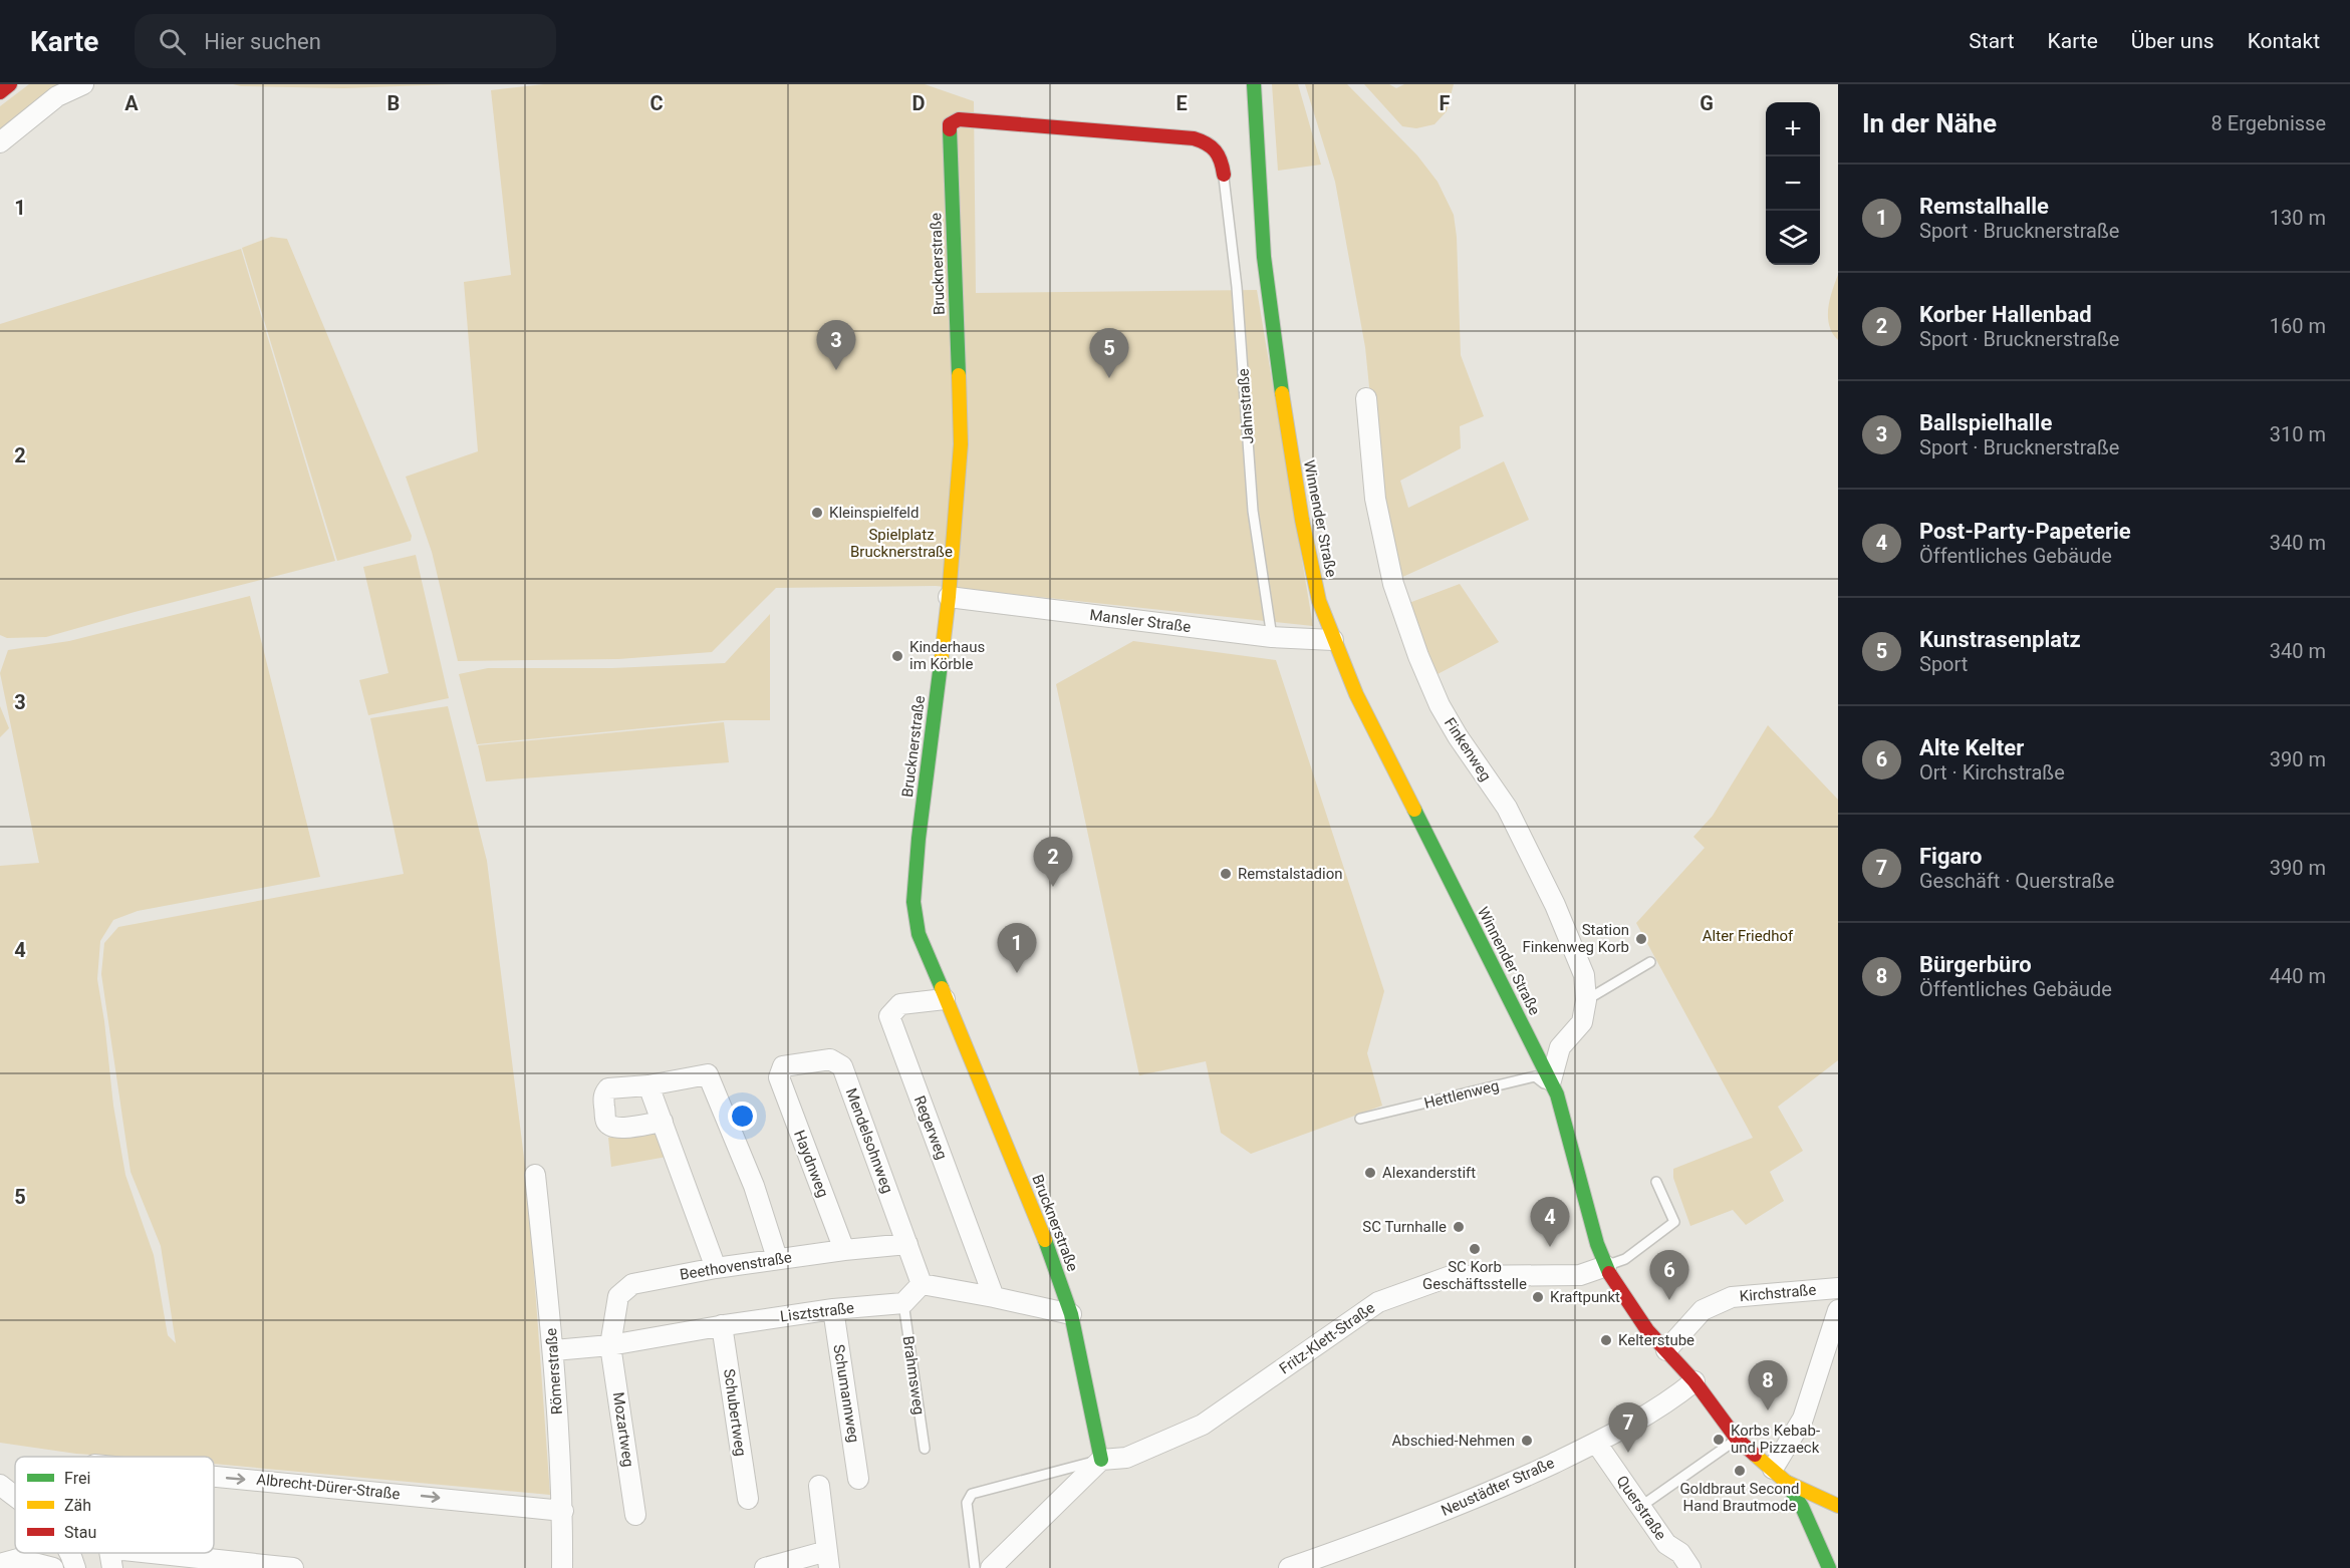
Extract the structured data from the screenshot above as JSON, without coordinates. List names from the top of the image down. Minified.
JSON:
{"streets":{"street":["Brucknerstraße","Winnender Straße","Mansler Straße","Finkenweg","Regerweg","Mendelsohnweg","Haydnweg","Beethovenstraße","Kirchstraße","Lisztstraße","Fritz-Klett-Straße","Römerstraße","Schumannweg","Schubertweg","Mozartweg","Albrecht-Dürer-Straße","Neustädter Straße","Querstraße"],"lane":["Jahnstraße","Hettlenweg","Brahmsweg"]},"crossings":[["Brucknerstraße","Jahnstraße"],["Brucknerstraße","Mansler Straße"],["Brucknerstraße","Regerweg"],["Brucknerstraße","Fritz-Klett-Straße"],["Jahnstraße","Mansler Straße"],["Winnender Straße","Mansler Straße"],["Winnender Straße","Finkenweg"],["Winnender Straße","Hettlenweg"],["Winnender Straße","Kirchstraße"],["Winnender Straße","Fritz-Klett-Straße"],["Winnender Straße","Neustädter Straße"],["Finkenweg","Hettlenweg"],["Mendelsohnweg","Haydnweg"],["Mendelsohnweg","Beethovenstraße"],["Haydnweg","Beethovenstraße"],["Beethovenstraße","Lisztstraße"],["Beethovenstraße","Mozartweg"],["Lisztstraße","Römerstraße"],["Lisztstraße","Brahmsweg"],["Lisztstraße","Schumannweg"],["Lisztstraße","Schubertweg"],["Lisztstraße","Mozartweg"],["Römerstraße","Albrecht-Dürer-Straße"],["Neustädter Straße","Querstraße"]],"one_way":["Albrecht-Dürer-Straße"],"parks":["Spielplatz Brucknerstraße","Alter Friedhof"],"places":["Kleinspielfeld","Kinderhaus im Körble","Remstalstadion","Station Finkenweg Korb","Alexanderstift","SC Turnhalle","SC Korb Geschäftsstelle","Kraftpunkt","Kelterstube","Korbs Kebab- und Pizzaeck","Abschied-Nehmen","Goldbraut Second Hand Brautmode"],"legend":["Frei","Zäh","Stau"],"page":{"header":"Karte","search":"Hier suchen","nav":["Start","Karte","Über uns","Kontakt"],"heading":["In der Nähe","8 Ergebnisse"],"map_buttons":["+","−"],"list":[{"mark":"1","name":"Remstalhalle","note":"Sport · Brucknerstraße","value":"130 m"},{"mark":"2","name":"Korber Hallenbad","note":"Sport · Brucknerstraße","value":"160 m"},{"mark":"3","name":"Ballspielhalle","note":"Sport · Brucknerstraße","value":"310 m"},{"mark":"4","name":"Post-Party-Papeterie","note":"Öffentliches Gebäude","value":"340 m"},{"mark":"5","name":"Kunstrasenplatz","note":"Sport","value":"340 m"},{"mark":"6","name":"Alte Kelter","note":"Ort · Kirchstraße","value":"390 m"},{"mark":"7","name":"Figaro","note":"Geschäft · Querstraße","value":"390 m"},{"mark":"8","name":"Bürgerbüro","note":"Öffentliches Gebäude","value":"440 m"}],"pins":["3","5","2","1","4","6","8","7"]},"grid":{"columns":["A","B","C","D","E","F","G"],"rows":["1","2","3","4","5"]}}
